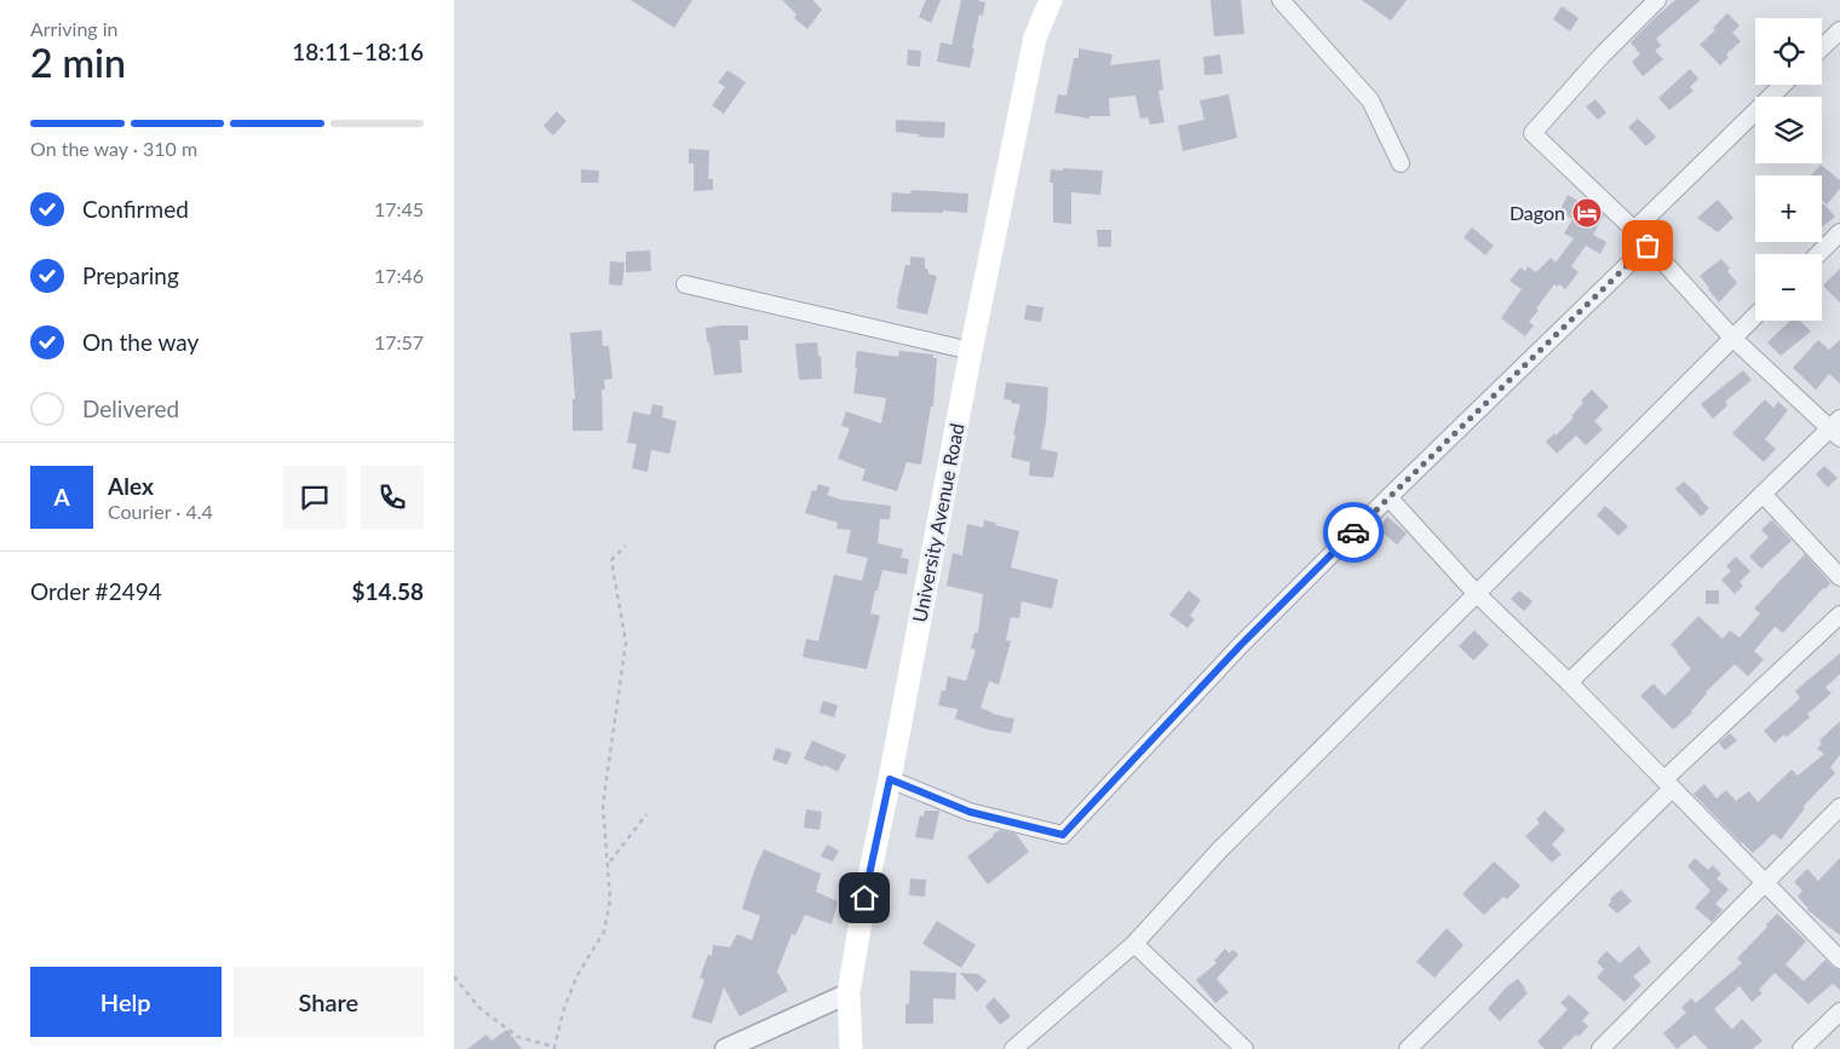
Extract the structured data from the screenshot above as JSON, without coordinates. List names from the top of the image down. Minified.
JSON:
{"streets":{"main road":["University Avenue Road"]},"places":{"hotel":["Dagon"]},"page":{"heading":["2 min","Arriving in","18:11–18:16"],"panel":["Alex","Courier · 4.4","Order #2494","$14.58"],"map_buttons":["+","−"],"bar":"On the way · 310 m","list":[["Confirmed","17:45"],["Preparing","17:46"],["On the way","17:57"],"Delivered"],"round":"A","buttons":["Help","Share"]}}
